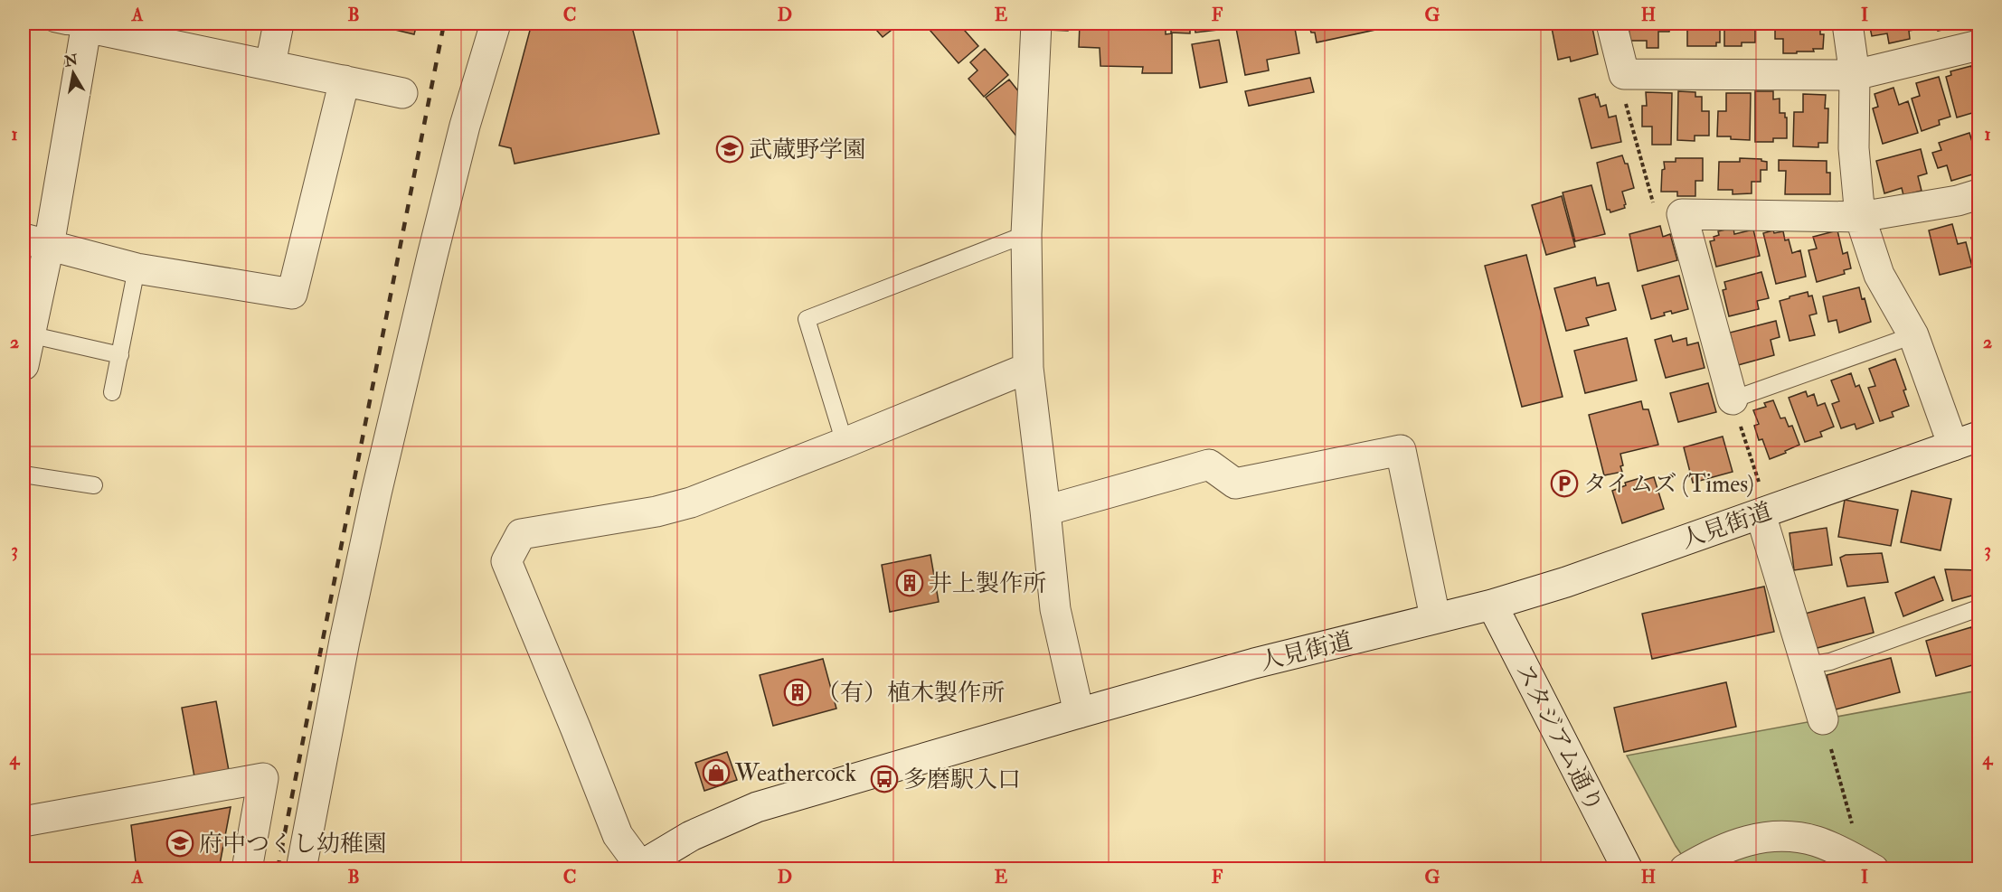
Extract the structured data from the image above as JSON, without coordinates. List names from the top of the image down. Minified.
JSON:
{"streets":{"street":["人見街道","スタジアム通り"]},"crossings":[["人見街道","スタジアム通り"]],"places":{"school or university":["武蔵野学園","府中つくし幼稚園"],"parking":["タイムズ (Times)"],"building":["井上製作所","（有）植木製作所"],"shop":["Weathercock"],"bus stop":["多磨駅入口"]},"north":"top","grid":{"columns":["A","B","C","D","E","F","G","H","I"],"rows":["1","2","3","4"]}}
